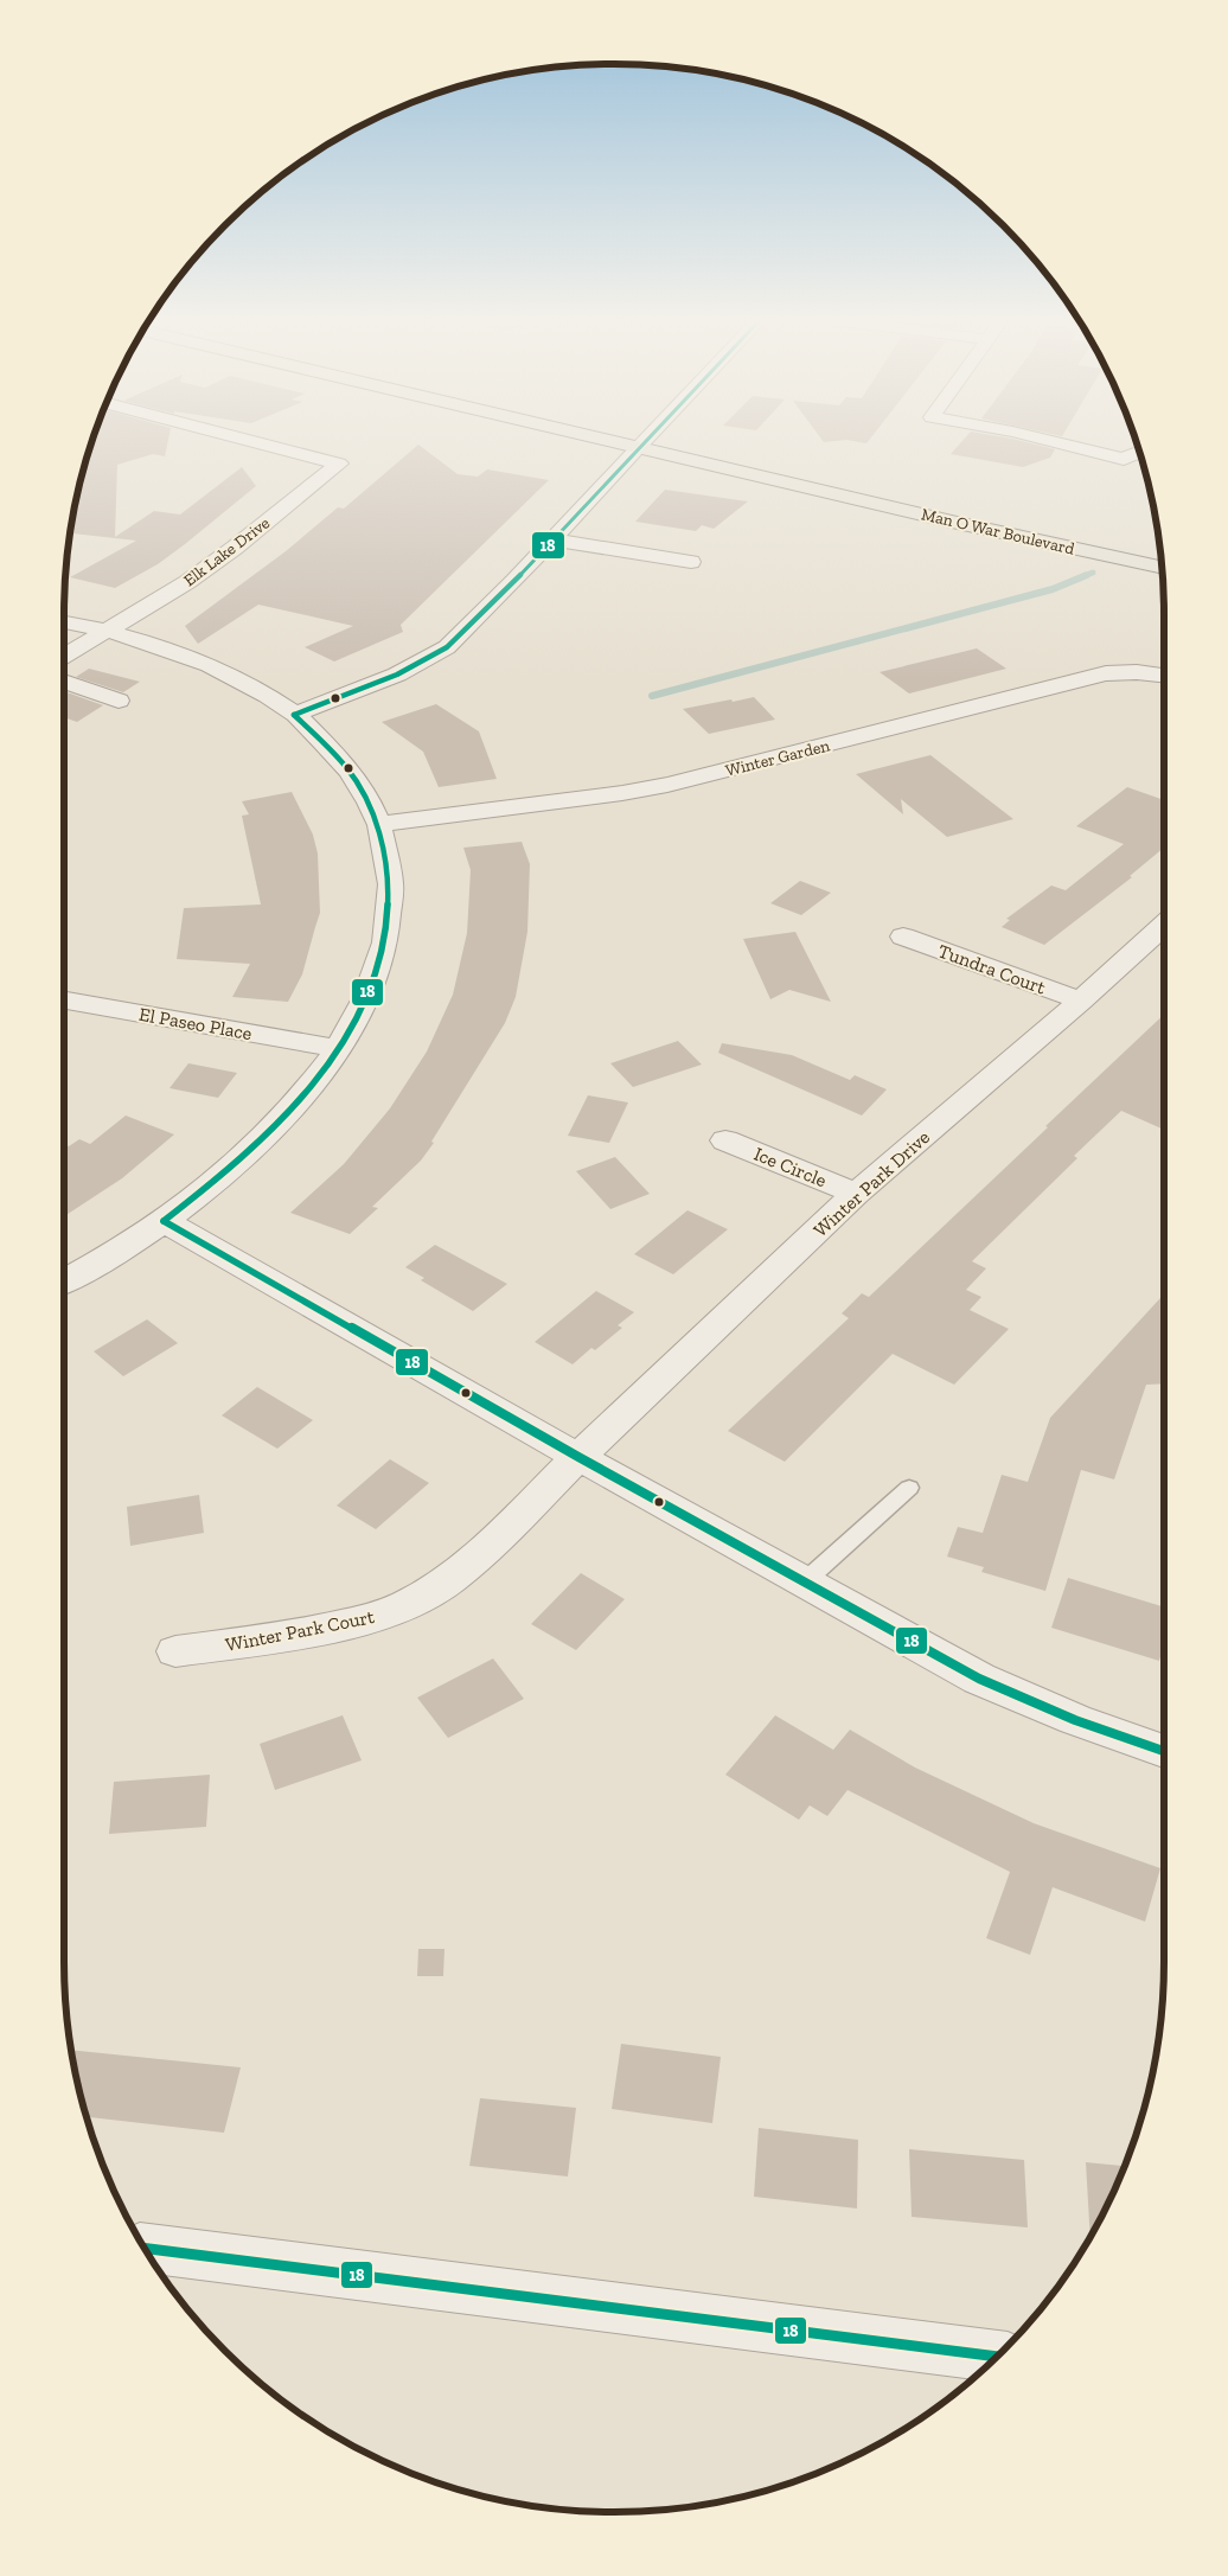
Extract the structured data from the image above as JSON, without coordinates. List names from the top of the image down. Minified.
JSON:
{"streets":{"main road":["Man O War Boulevard"],"street":["Elk Lake Drive","Winter Garden","Tundra Court","El Paseo Place","Ice Circle","Winter Park Drive","Winter Park Court"]},"crossings":[["Tundra Court","Winter Park Drive"],["Ice Circle","Winter Park Drive"],["Winter Park Drive","Winter Park Court"]],"lines":["transit line 18"]}
